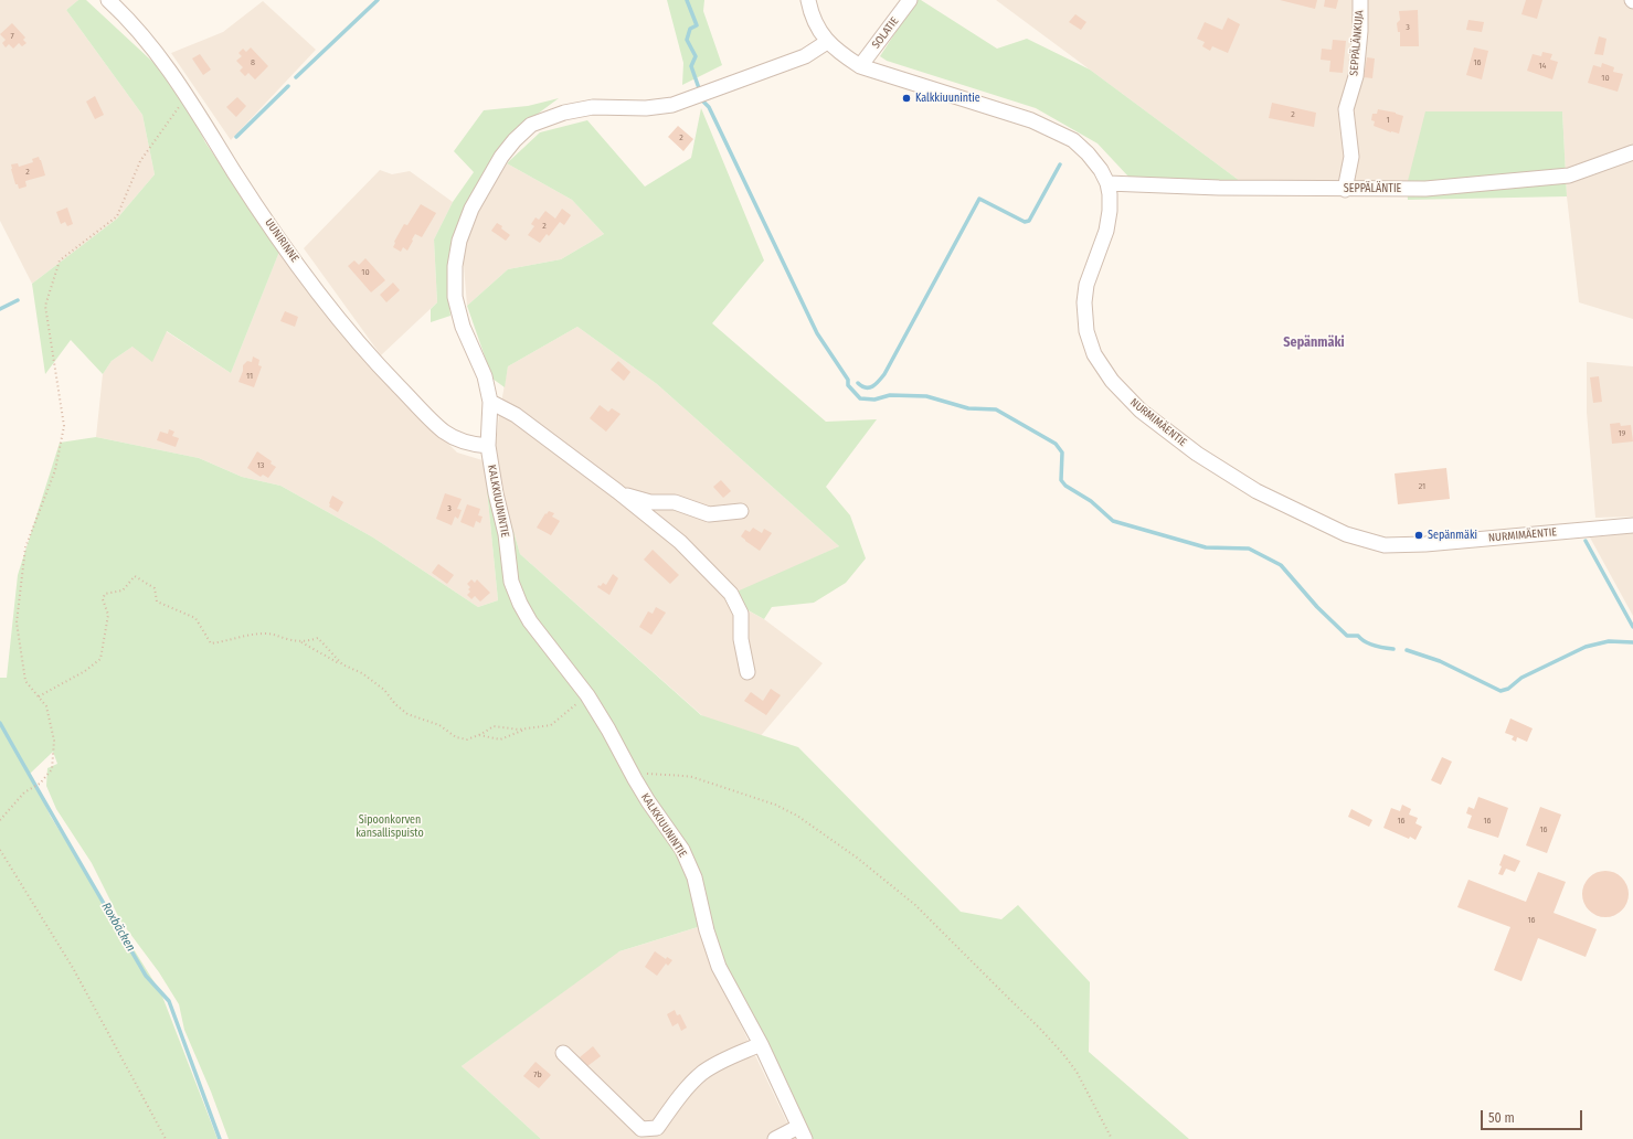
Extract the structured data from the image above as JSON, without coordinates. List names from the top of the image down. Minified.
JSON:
{"streets":{"street":["SOLATIE","SEPPÄLÄNKUJA","SEPPÄLÄNTIE","UUNIRINNE","NURMIMÄENTIE","KALKKIUUNINTIE"]},"crossings":[["SOLATIE","NURMIMÄENTIE"],["SEPPÄLÄNKUJA","SEPPÄLÄNTIE"],["SEPPÄLÄNTIE","NURMIMÄENTIE"],["UUNIRINNE","KALKKIUUNINTIE"],["NURMIMÄENTIE","KALKKIUUNINTIE"]],"districts":["Sepänmäki"],"water":["Roxbäcken"],"parks":["Sipoonkorven kansallispuisto"],"places":["Kalkkiuunintie","Sepänmäki"],"house_numbers":["3","7","8","16","14","10","2","1","2","2","2","10","11","19","13","21","3","16","16","16","16","7b"],"scale_bar":"50 m"}
